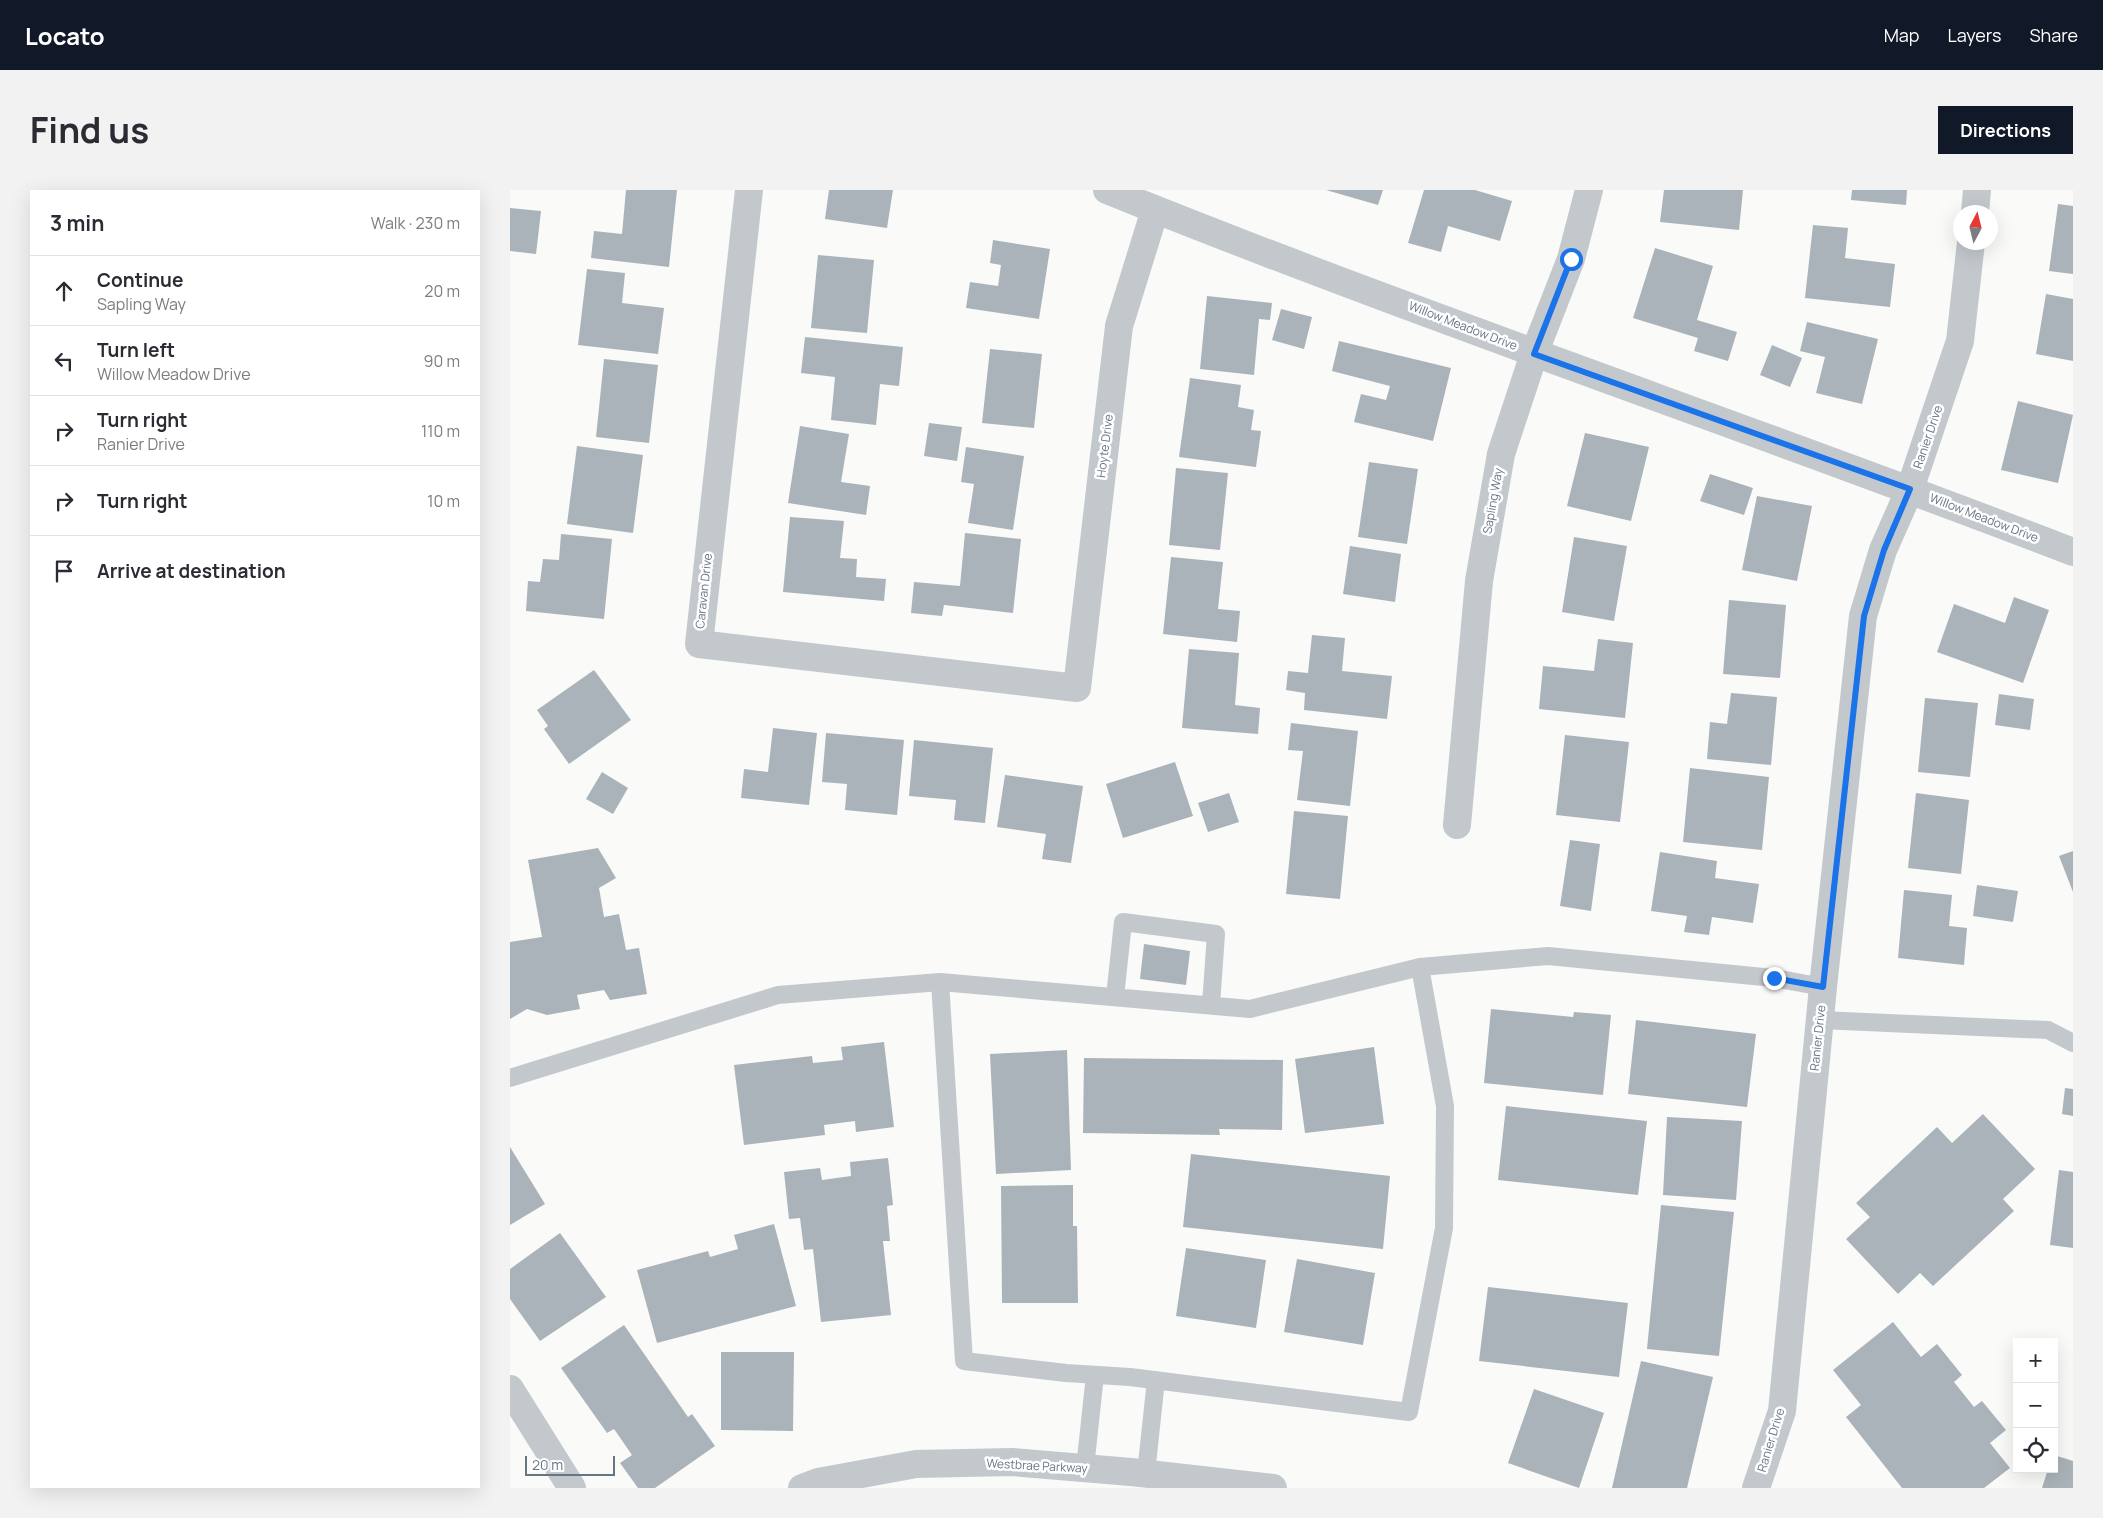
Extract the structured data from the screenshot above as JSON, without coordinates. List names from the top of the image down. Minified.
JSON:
{"streets":{"street":["Willow Meadow Drive","Ranier Drive","Hoyte Drive","Sapling Way","Caravan Drive","Westbrae Parkway"]},"crossings":[["Willow Meadow Drive","Ranier Drive"],["Willow Meadow Drive","Hoyte Drive"],["Willow Meadow Drive","Sapling Way"],["Hoyte Drive","Caravan Drive"]],"scale_bar":"20 m","north":"top","page":{"header":"Locato","nav":["Map","Layers","Share"],"title":"Find us","buttons":"Directions","heading":["3 min","Walk · 230 m"],"list":[["Continue","Sapling Way","20 m"],["Turn left","Willow Meadow Drive","90 m"],["Turn right","Ranier Drive","110 m"],["Turn right","10 m"],"Arrive at destination"],"map_buttons":["+","−"],"scale":"20 m"}}
